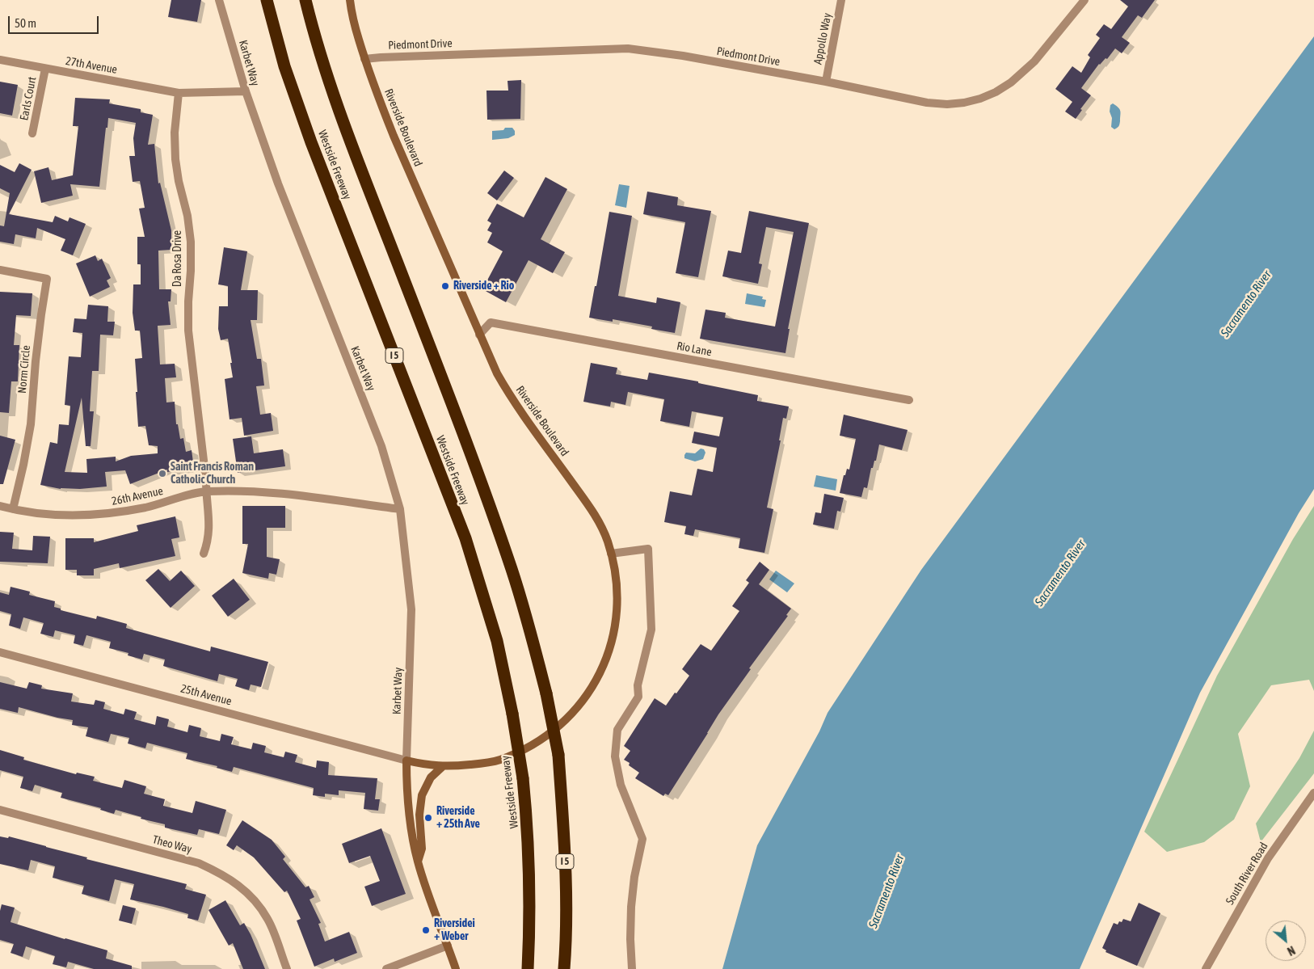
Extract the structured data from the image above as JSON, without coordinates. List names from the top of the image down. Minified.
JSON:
{"streets":{"highway":["Westside Freeway","I 5"],"street":["Appollo Way","Piedmont Drive","Karbet Way","27th Avenue","Earls Court","Riverside Boulevard","Da Rosa Drive","Rio Lane","Norm Circle","26th Avenue","25th Avenue","Theo Way","South River Road"]},"crossings":[["Appollo Way","Piedmont Drive"],["Piedmont Drive","Riverside Boulevard"],["Karbet Way","Riverside Boulevard"],["Karbet Way","26th Avenue"],["Karbet Way","25th Avenue"],["27th Avenue","Earls Court"],["27th Avenue","Da Rosa Drive"],["Riverside Boulevard","Rio Lane"],["Riverside Boulevard","25th Avenue"],["Da Rosa Drive","26th Avenue"],["Norm Circle","26th Avenue"]],"water":["Sacramento River"],"places":["Riverside + Rio","Saint Francis Roman Catholic Church","Riverside + 25th Ave","Riversidei + Weber"],"scale_bar":"50 m","north":"bottom right"}
